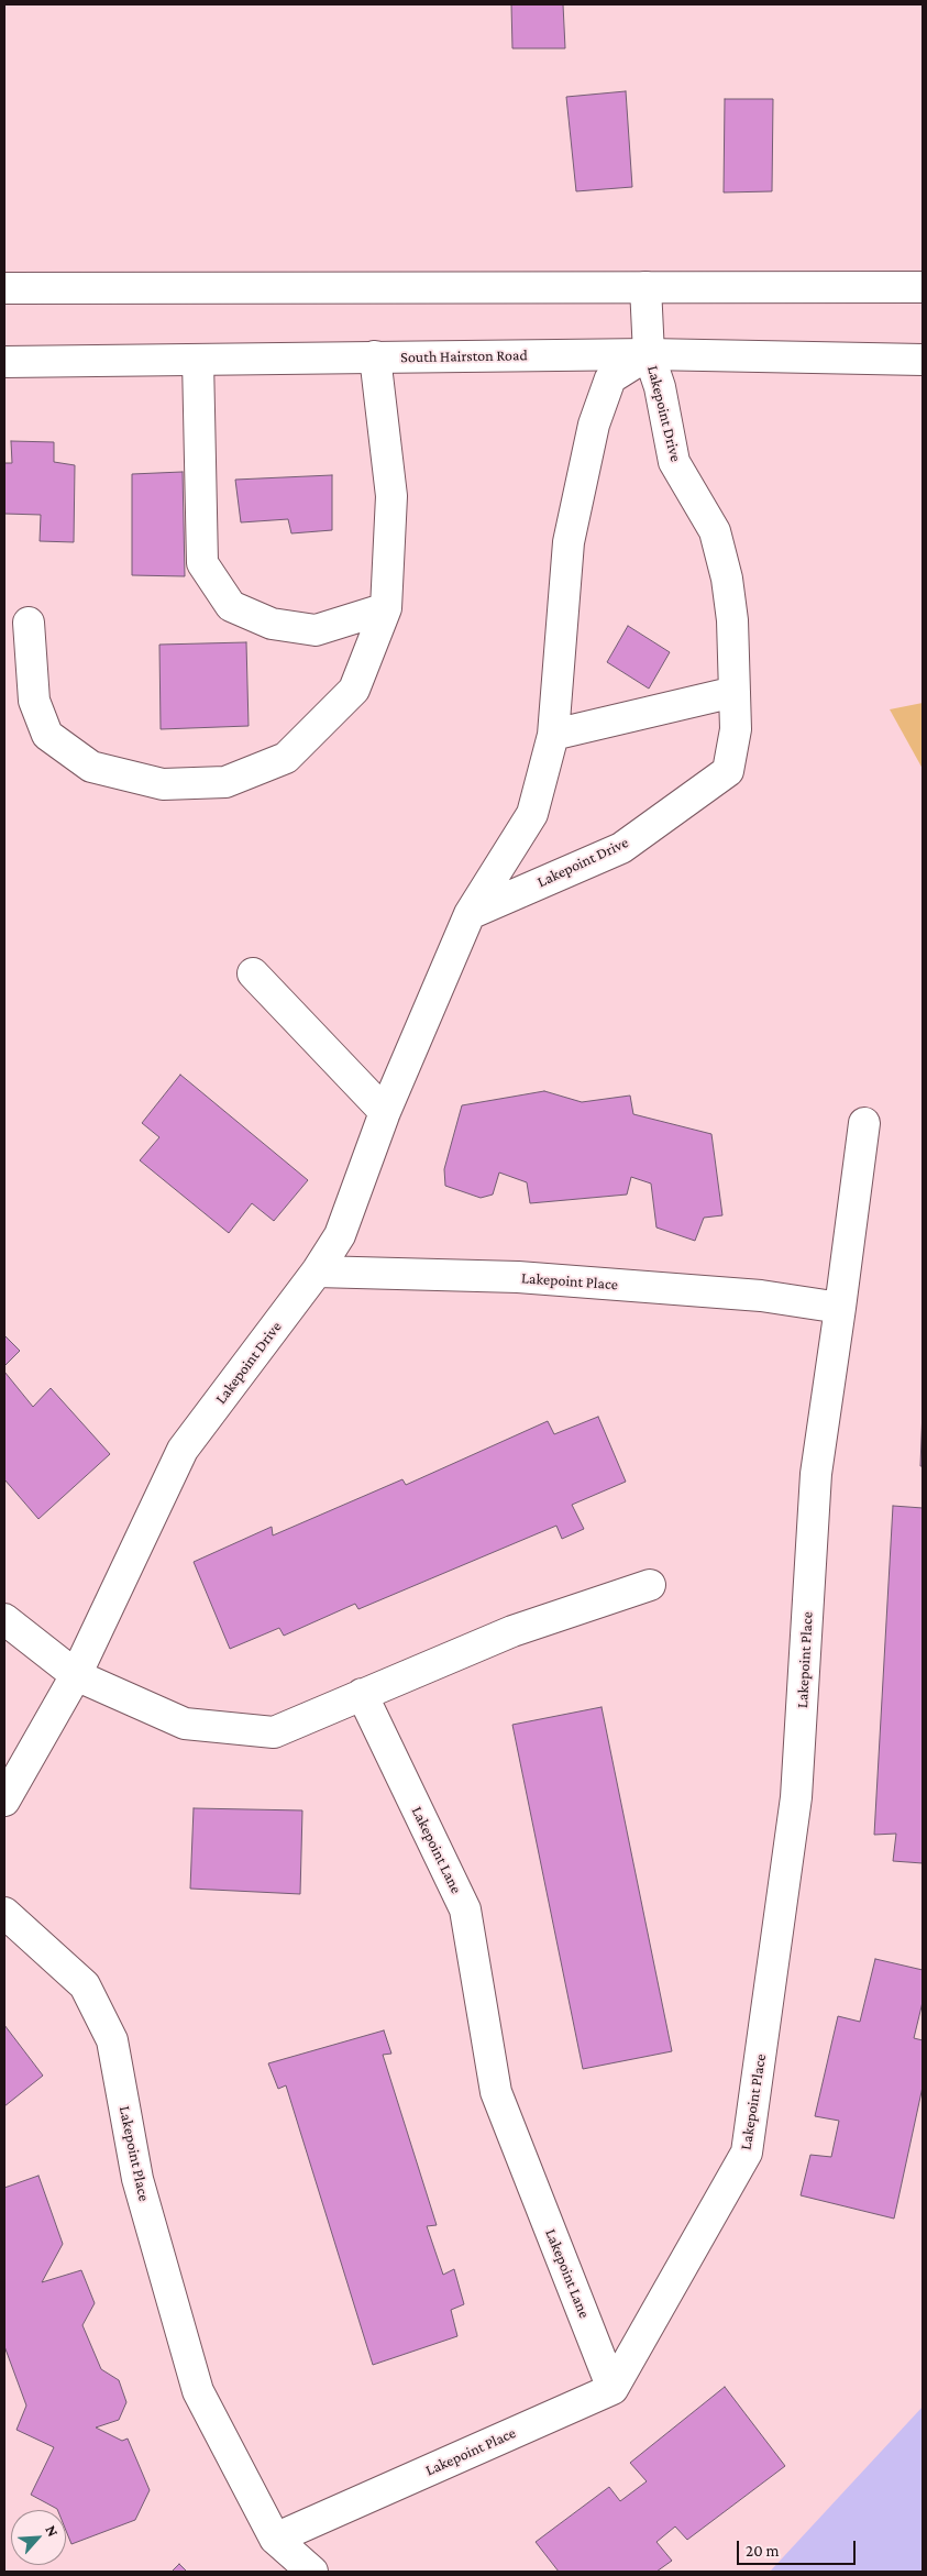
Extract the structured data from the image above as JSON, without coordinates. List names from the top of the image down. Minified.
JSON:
{"streets":{"street":["South Hairston Road","Lakepoint Drive","Lakepoint Place","Lakepoint Lane"]},"crossings":[["South Hairston Road","Lakepoint Drive"],["Lakepoint Drive","Lakepoint Place"],["Lakepoint Place","Lakepoint Lane"]],"scale_bar":"20 m","north":"top right"}
